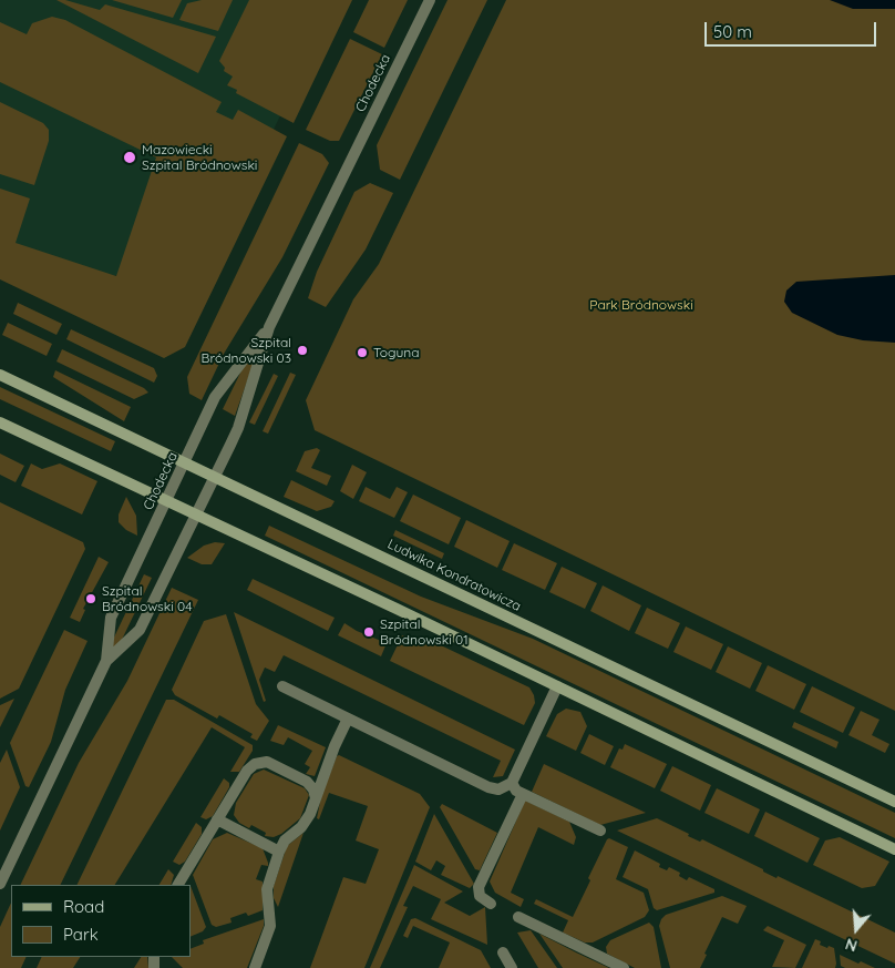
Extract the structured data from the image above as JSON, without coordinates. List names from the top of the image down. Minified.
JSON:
{"streets":{"main road":["Ludwika Kondratowicza"],"street":["Chodecka"]},"crossings":[["Chodecka","Ludwika Kondratowicza"]],"parks":["Park Bródnowski"],"places":["Mazowiecki Szpital Bródnowski","Szpital Bródnowski 03","Toguna","Szpital Bródnowski 04","Szpital Bródnowski 01"],"legend":["Road","Park"],"scale_bar":"50 m","north":"bottom"}
